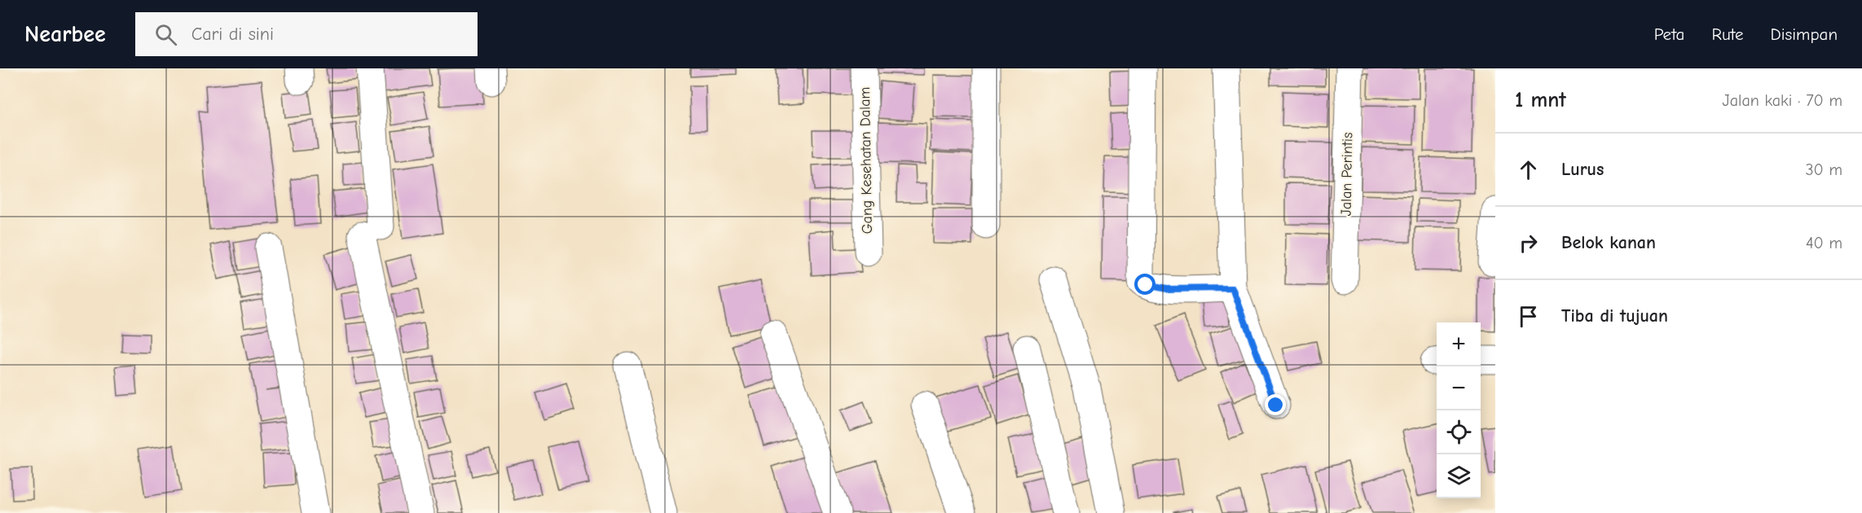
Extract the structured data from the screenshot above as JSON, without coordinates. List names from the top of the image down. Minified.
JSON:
{"streets":{"street":["Gang Kesehatan Dalam","Jalan Perintis"]},"page":{"header":"Nearbee","search":"Cari di sini","nav":["Peta","Rute","Disimpan"],"heading":["1 mnt","Jalan kaki · 70 m"],"list":[["Lurus","30 m"],["Belok kanan","40 m"],"Tiba di tujuan"],"map_buttons":["+","−"]}}
